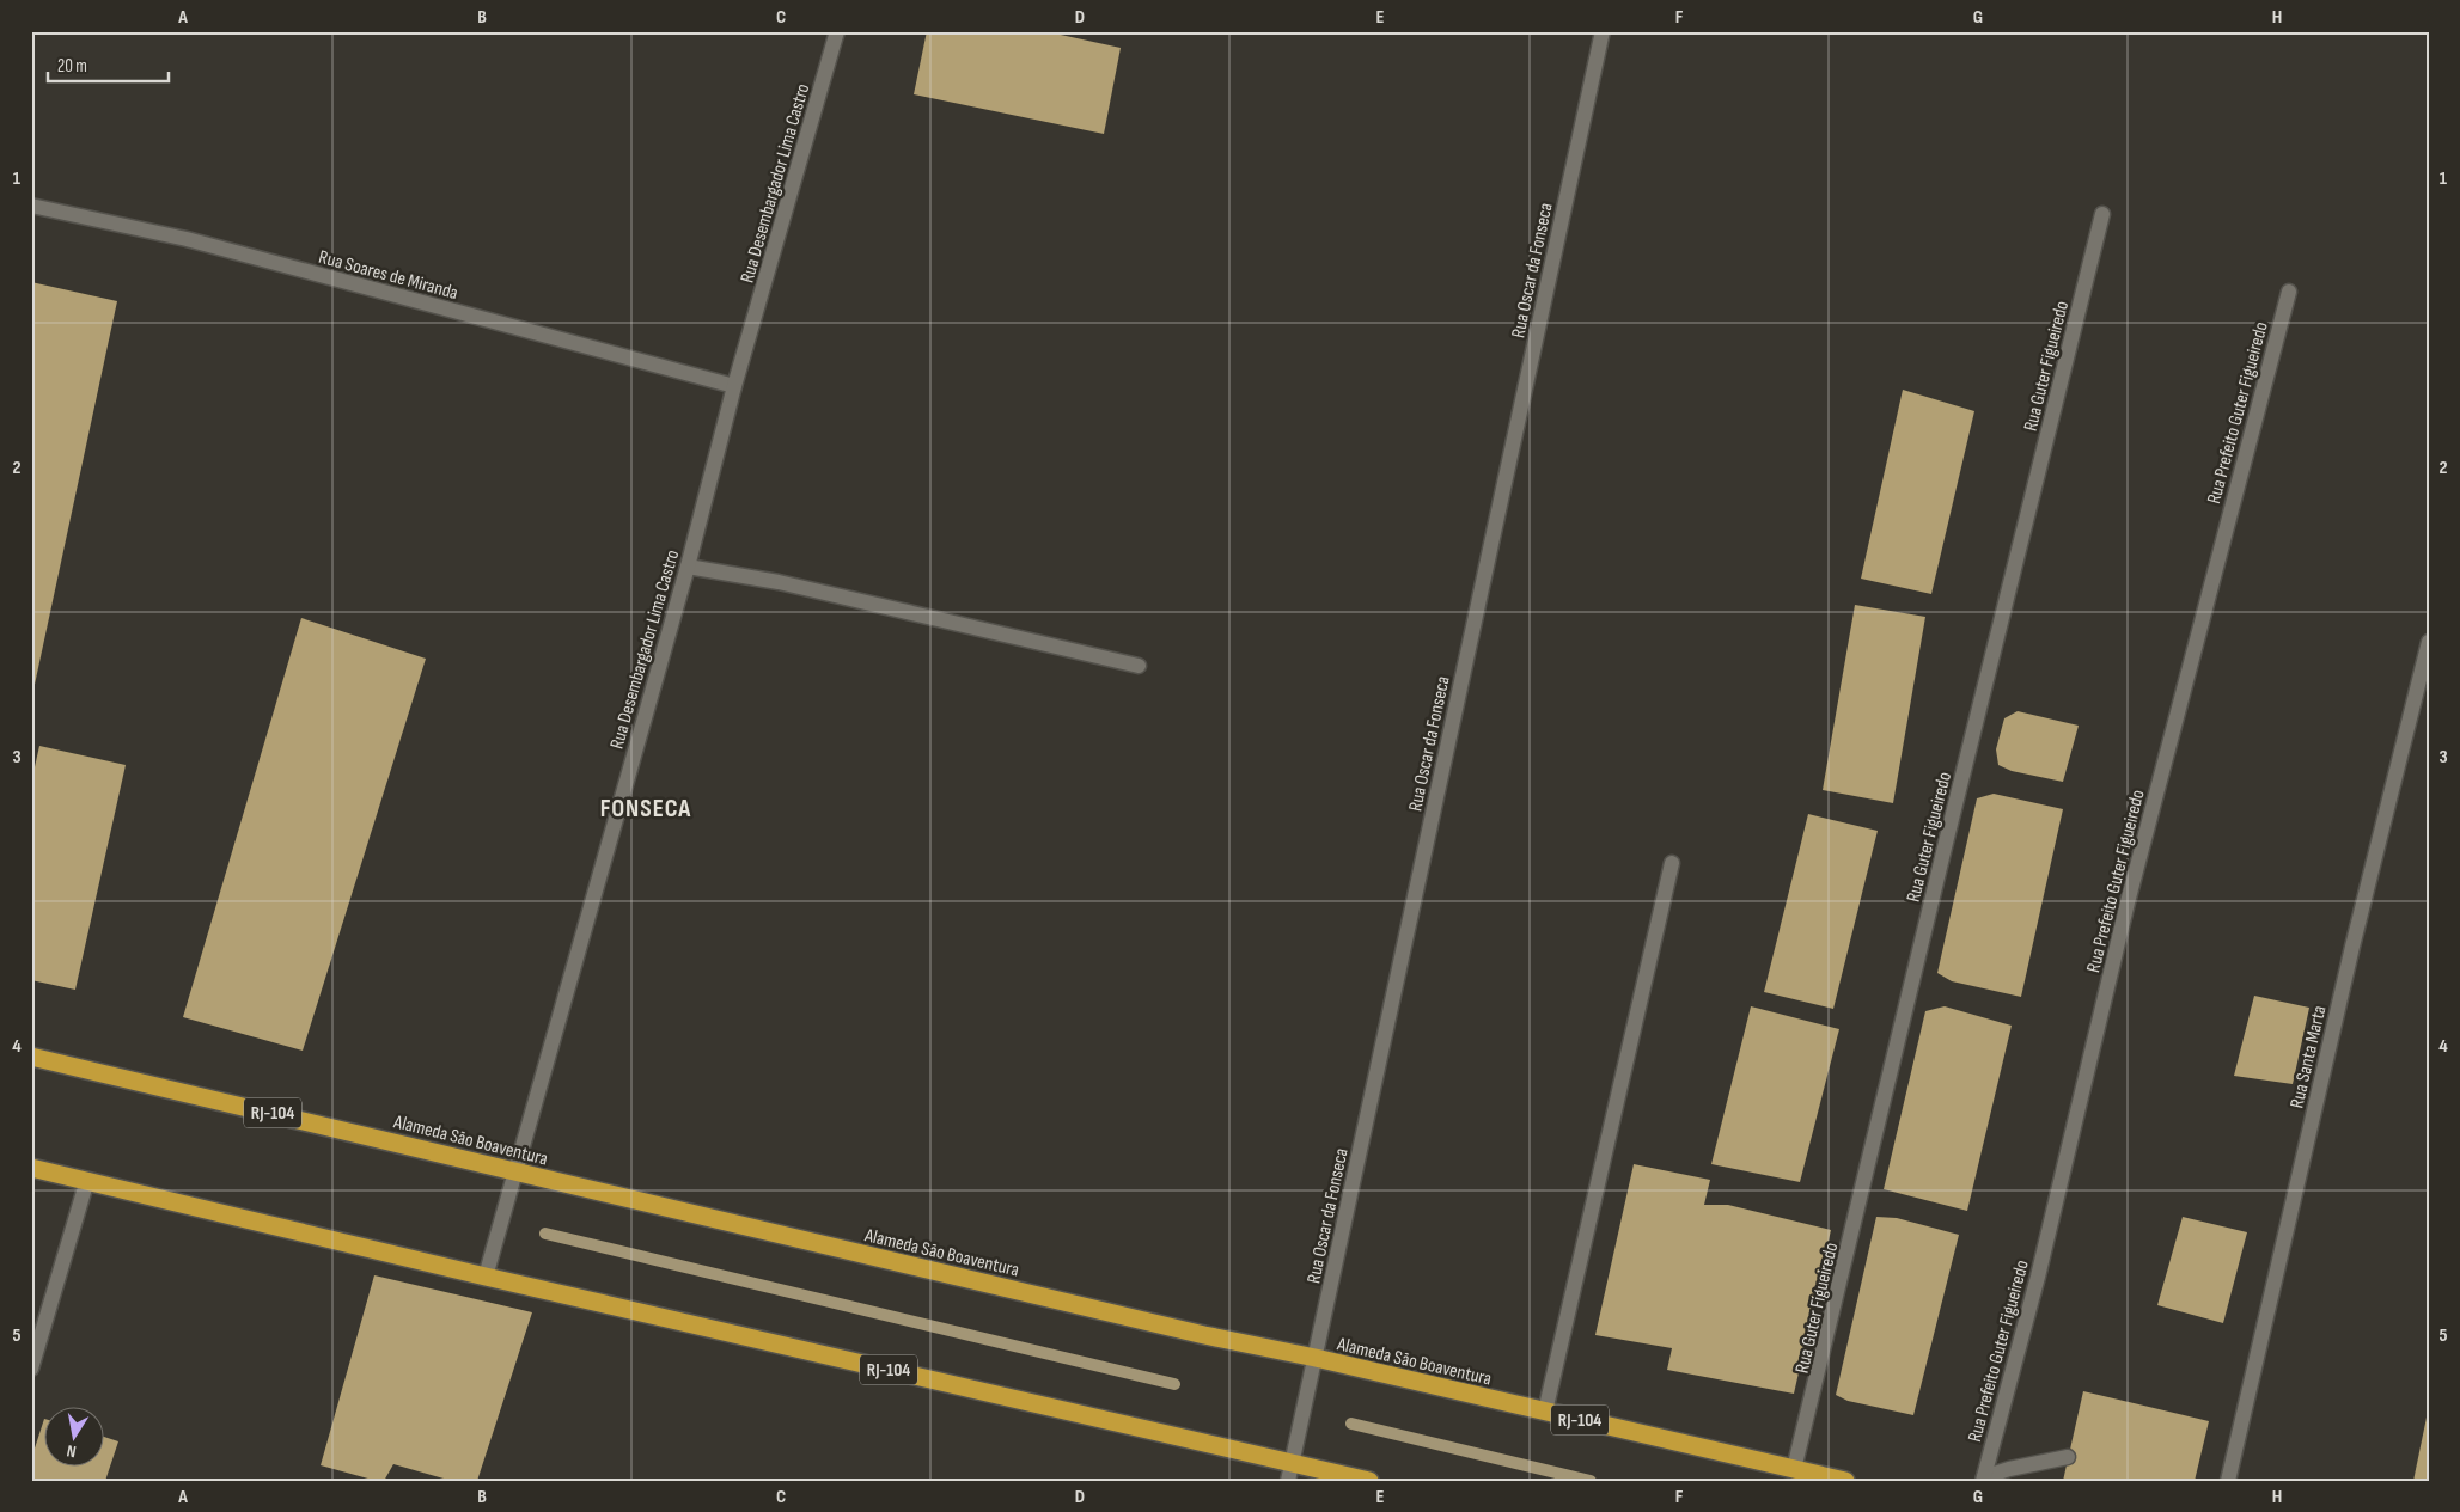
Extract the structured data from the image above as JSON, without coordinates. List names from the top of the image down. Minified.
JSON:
{"streets":{"highway":["RJ-104","Alameda São Boaventura"],"street":["Rua Desembargador Lima Castro","Rua Oscar da Fonseca","Rua Soares de Miranda","Rua Guter Figueiredo","Rua Prefeito Guter Figueiredo","Rua Santa Marta"]},"crossings":[["Rua Desembargador Lima Castro","Rua Soares de Miranda"],["Rua Desembargador Lima Castro","RJ-104"],["Rua Desembargador Lima Castro","Alameda São Boaventura"],["Rua Oscar da Fonseca","RJ-104"],["Rua Oscar da Fonseca","Alameda São Boaventura"],["Rua Guter Figueiredo","Alameda São Boaventura"]],"districts":["FONSECA"],"scale_bar":"20 m","north":"bottom","grid":{"columns":["A","B","C","D","E","F","G","H"],"rows":["1","2","3","4","5"]}}
